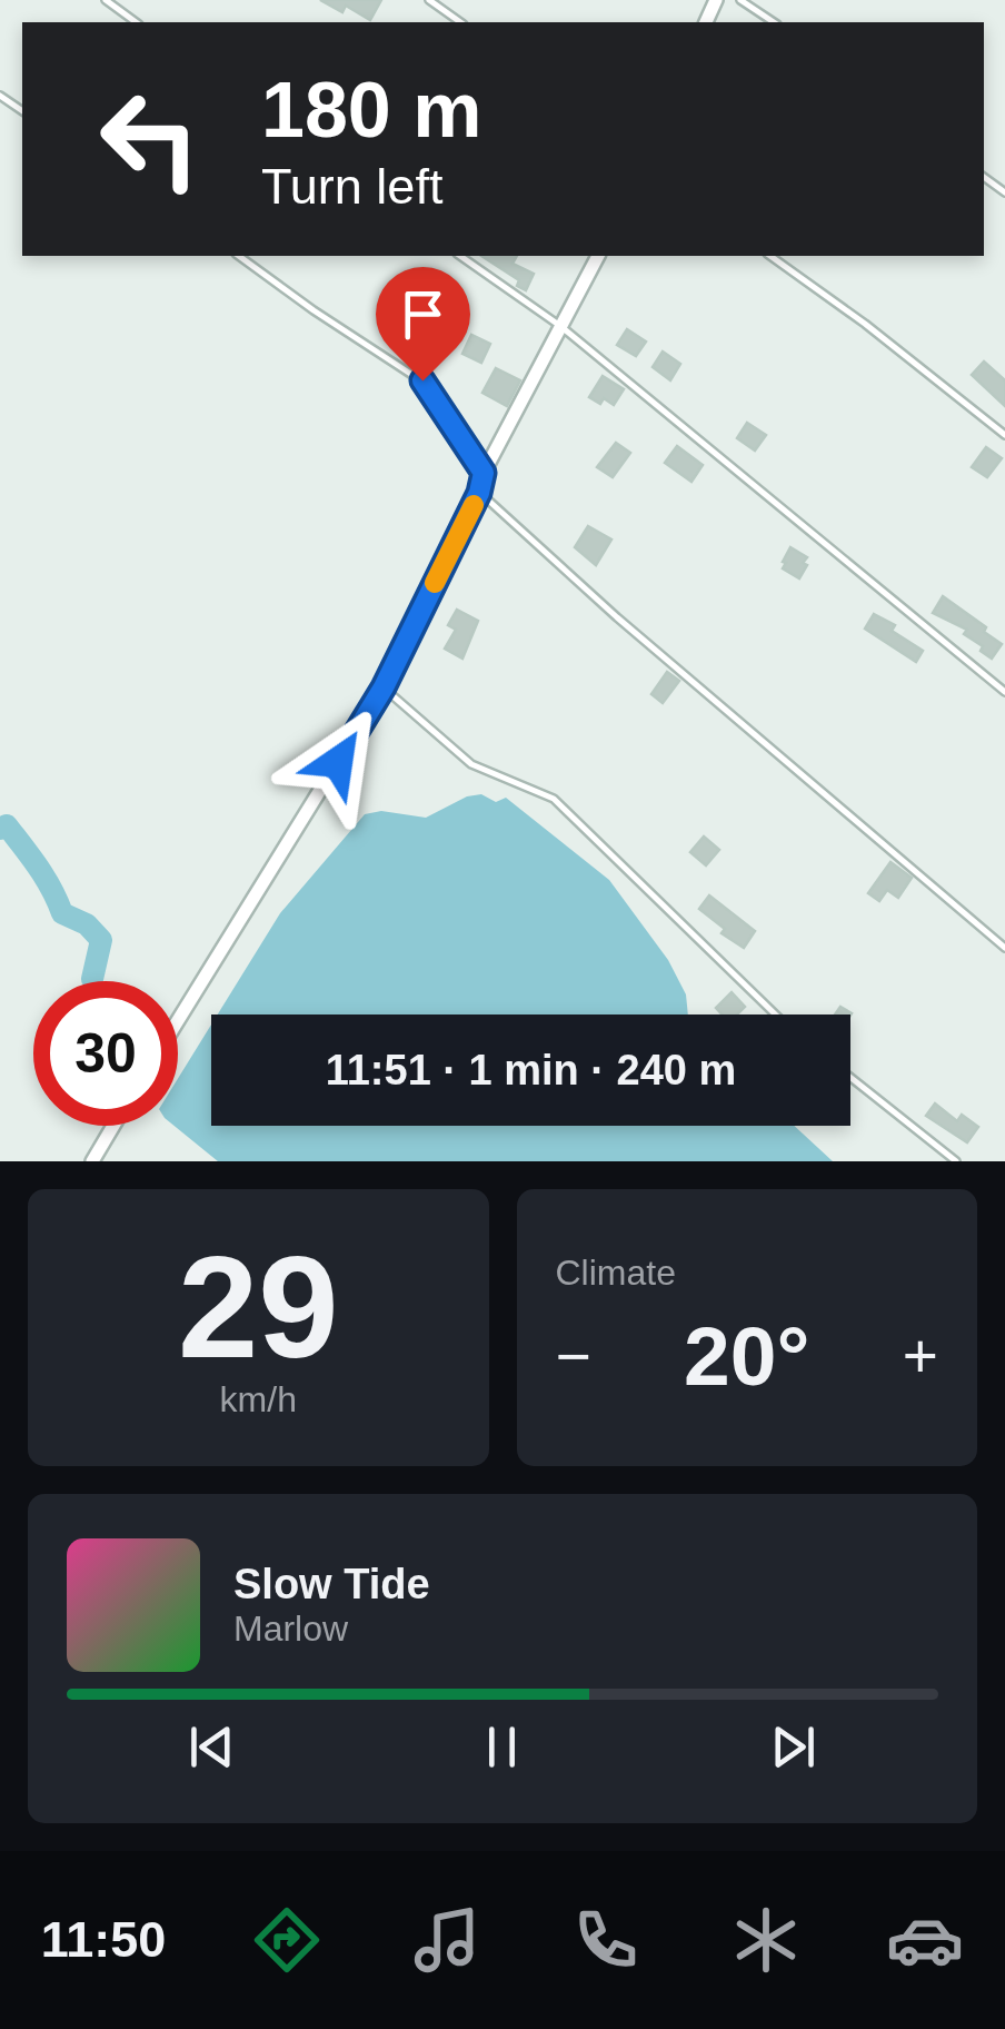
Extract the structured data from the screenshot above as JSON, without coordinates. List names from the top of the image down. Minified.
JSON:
{"page":{"turn":["180 m","Turn left"],"limit":"30","trip":"11:51 · 1 min · 240 m","tile":[["29","km/h"],"Climate"],"heat":["−","20°","+"],"song":["Slow Tide","Marlow"],"tabs":"11:50"}}
